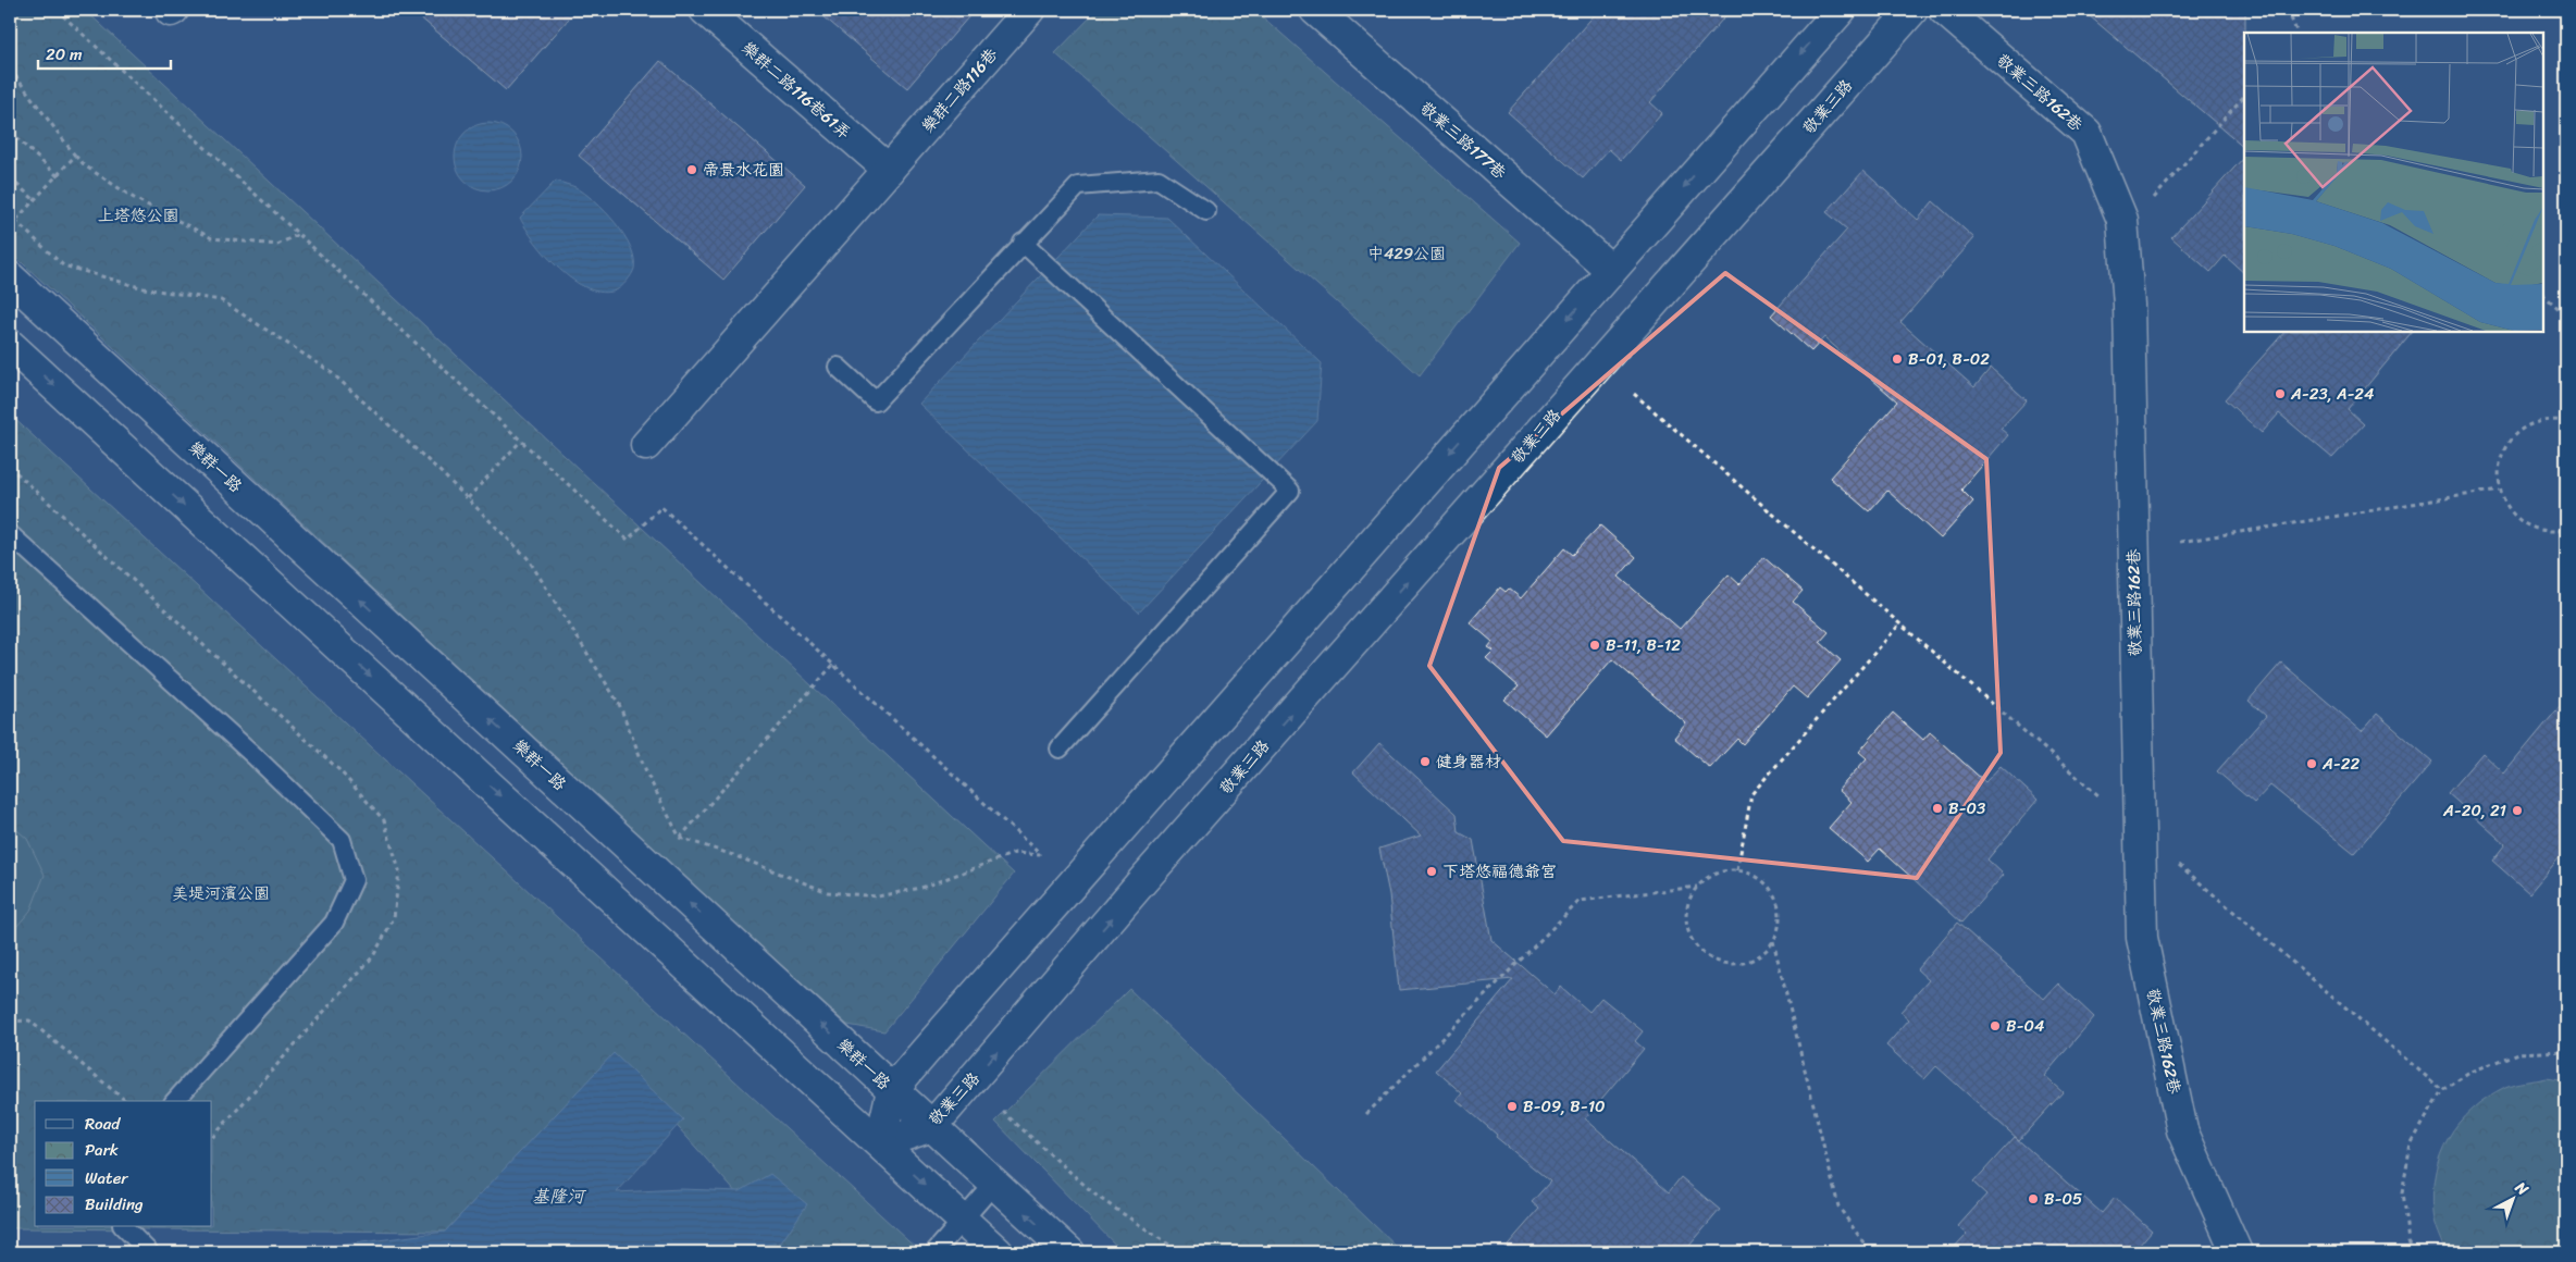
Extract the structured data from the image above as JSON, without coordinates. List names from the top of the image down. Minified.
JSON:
{"streets":{"street":["樂群二路116巷61弄","樂群二路116巷","敬業三路162巷","敬業三路","敬業三路177巷","樂群一路"]},"crossings":[["樂群二路116巷61弄","樂群二路116巷"],["敬業三路","樂群一路"]],"water":["基隆河"],"parks":["上塔悠公園","中429公園","美堤河濱公園"],"places":["帝景水花園","B-01, B-02","A-23, A-24","B-11, B-12","健身器材","A-22","B-03","A-20, 21","下塔悠福德爺宮","B-04","B-09, B-10","B-05"],"legend":["Road","Park","Water","Building"],"scale_bar":"20 m","north":"top right"}
